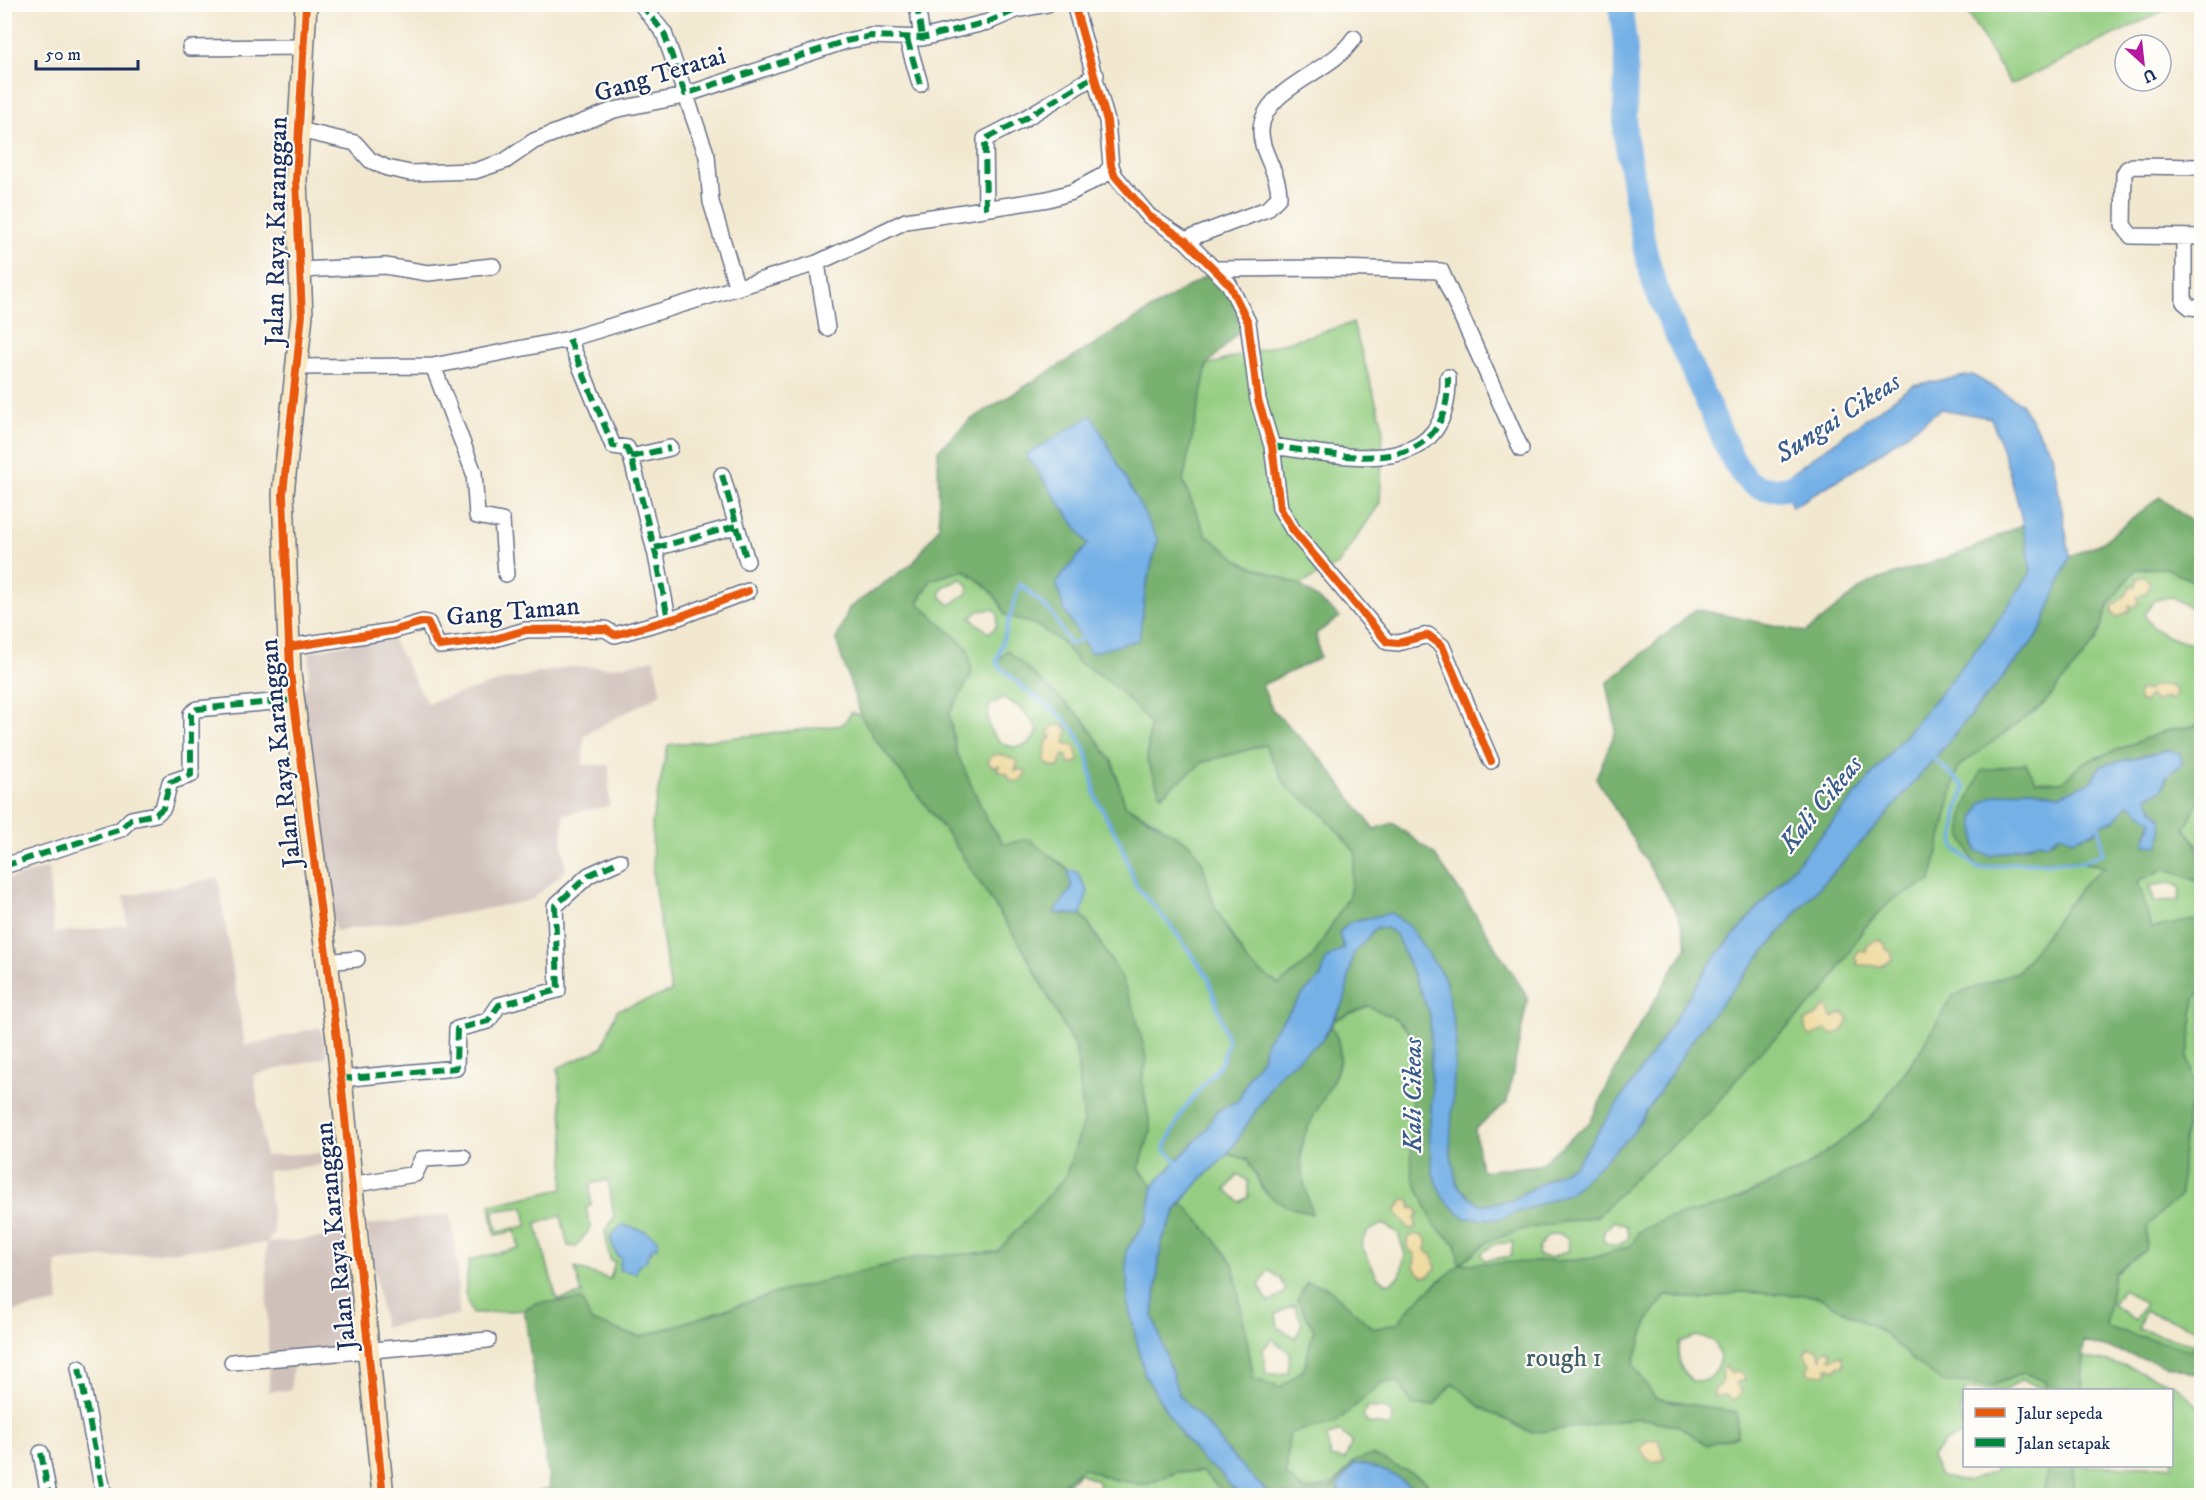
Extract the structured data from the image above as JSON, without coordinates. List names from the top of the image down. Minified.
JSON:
{"streets":{"street":["Gang Teratai","Jalan Raya Karanggan","Gang Taman"]},"crossings":[["Gang Teratai","Jalan Raya Karanggan"],["Jalan Raya Karanggan","Gang Taman"]],"water":["Sungai Cikeas","Kali Cikeas"],"parks":["rough 1"],"legend":["Jalur sepeda","Jalan setapak"],"scale_bar":"50 m","north":"bottom right"}
